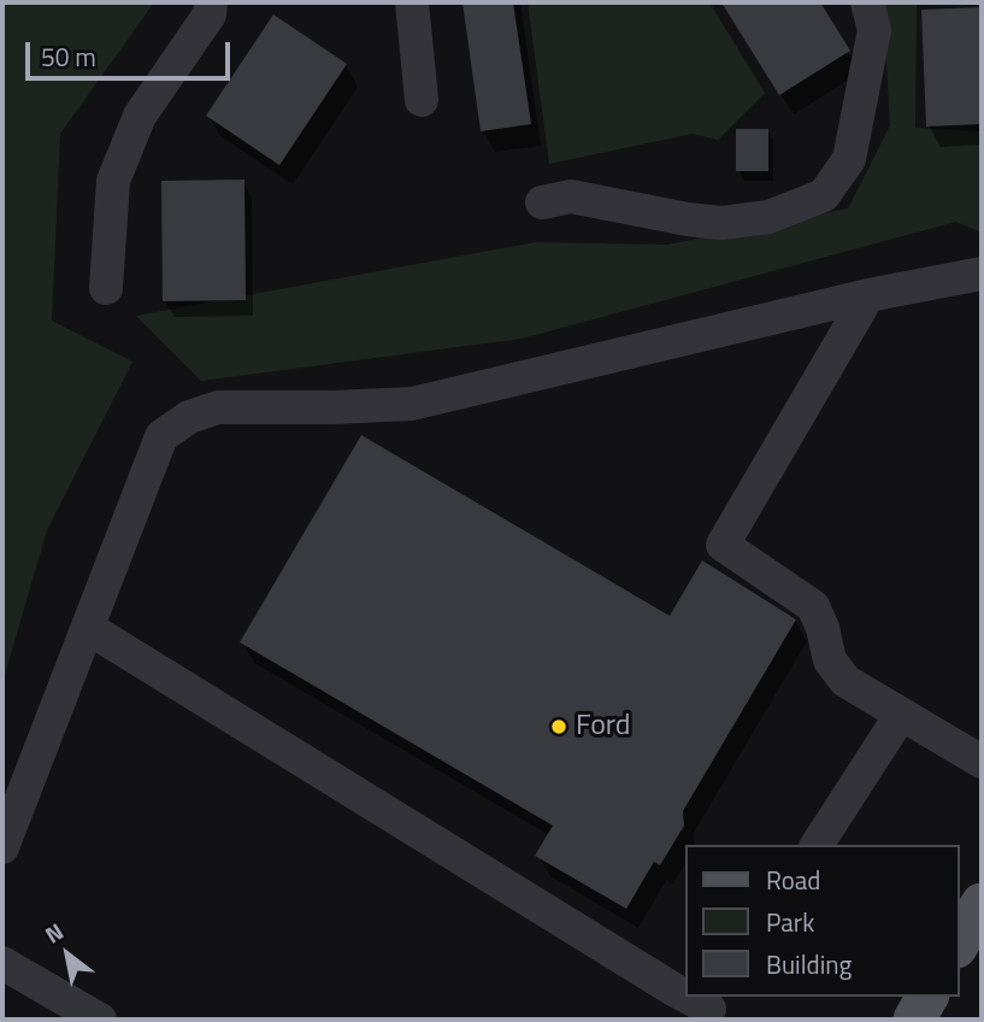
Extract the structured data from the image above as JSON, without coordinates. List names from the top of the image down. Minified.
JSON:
{"places":["Ford"],"legend":["Road","Park","Building"],"scale_bar":"50 m","north":"top left"}
